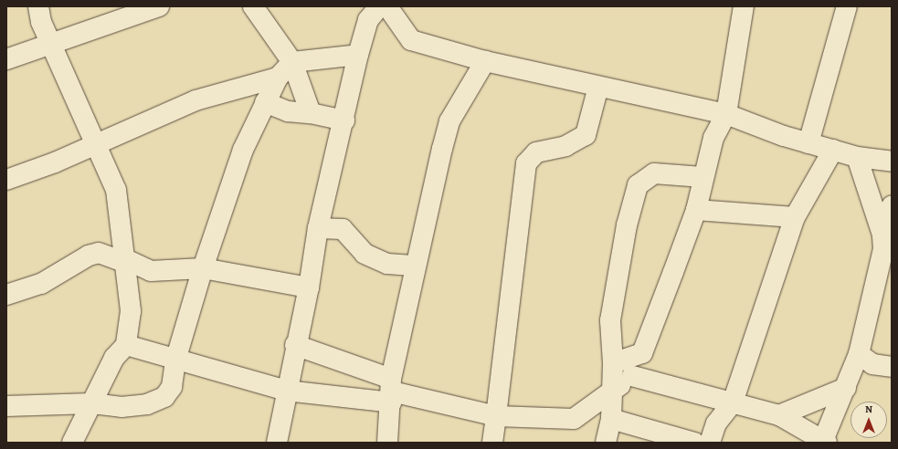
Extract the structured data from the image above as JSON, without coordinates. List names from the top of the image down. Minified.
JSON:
{"north":"top"}
